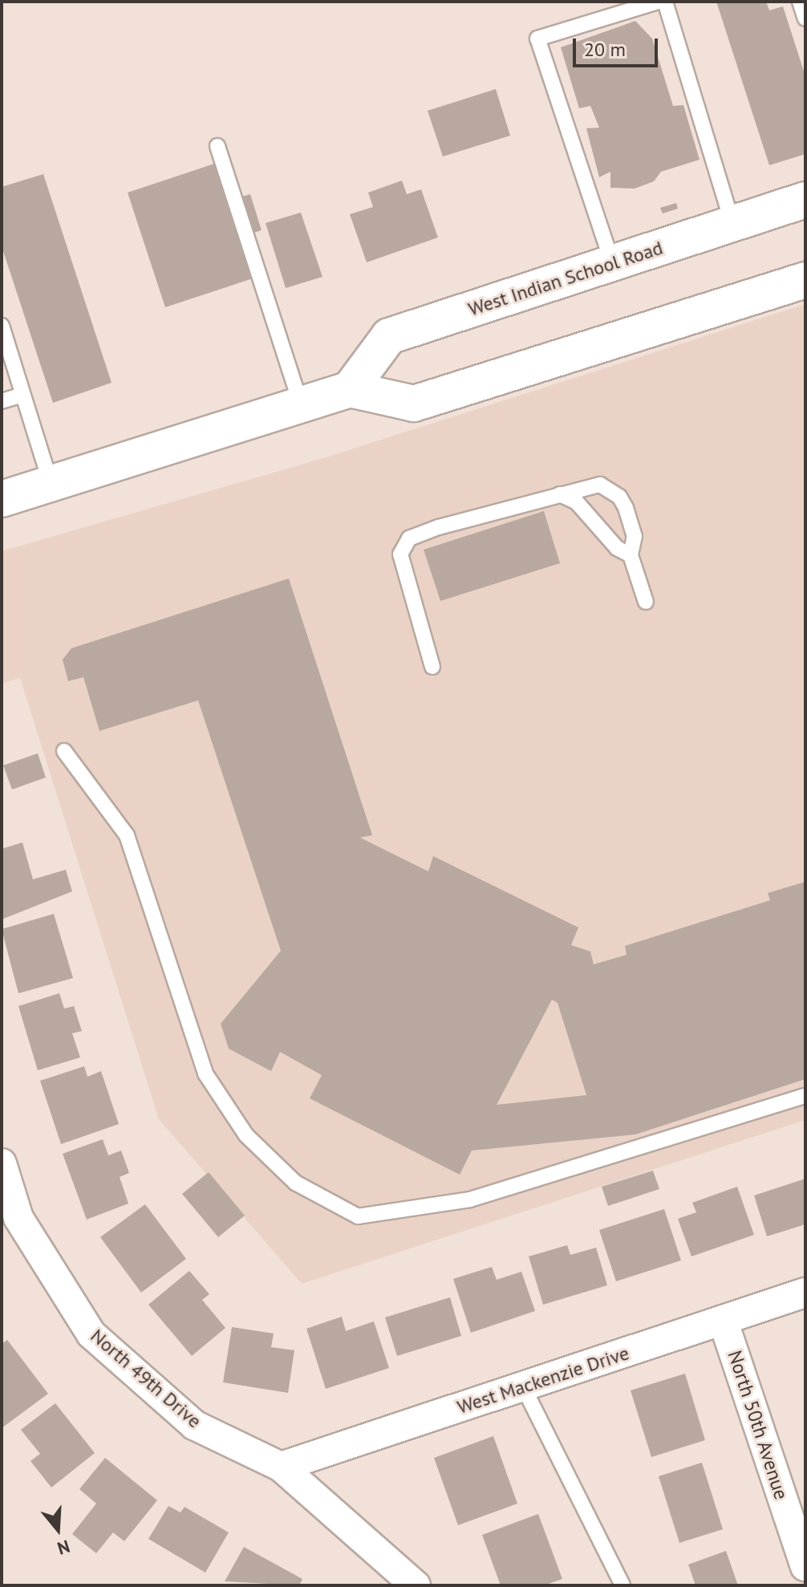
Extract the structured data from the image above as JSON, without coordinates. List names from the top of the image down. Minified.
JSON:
{"streets":{"main road":["West Indian School Road"],"street":["North 49th Drive","West Mackenzie Drive","North 50th Avenue"]},"crossings":[["North 49th Drive","West Mackenzie Drive"],["West Mackenzie Drive","North 50th Avenue"]],"scale_bar":"20 m","north":"bottom"}
